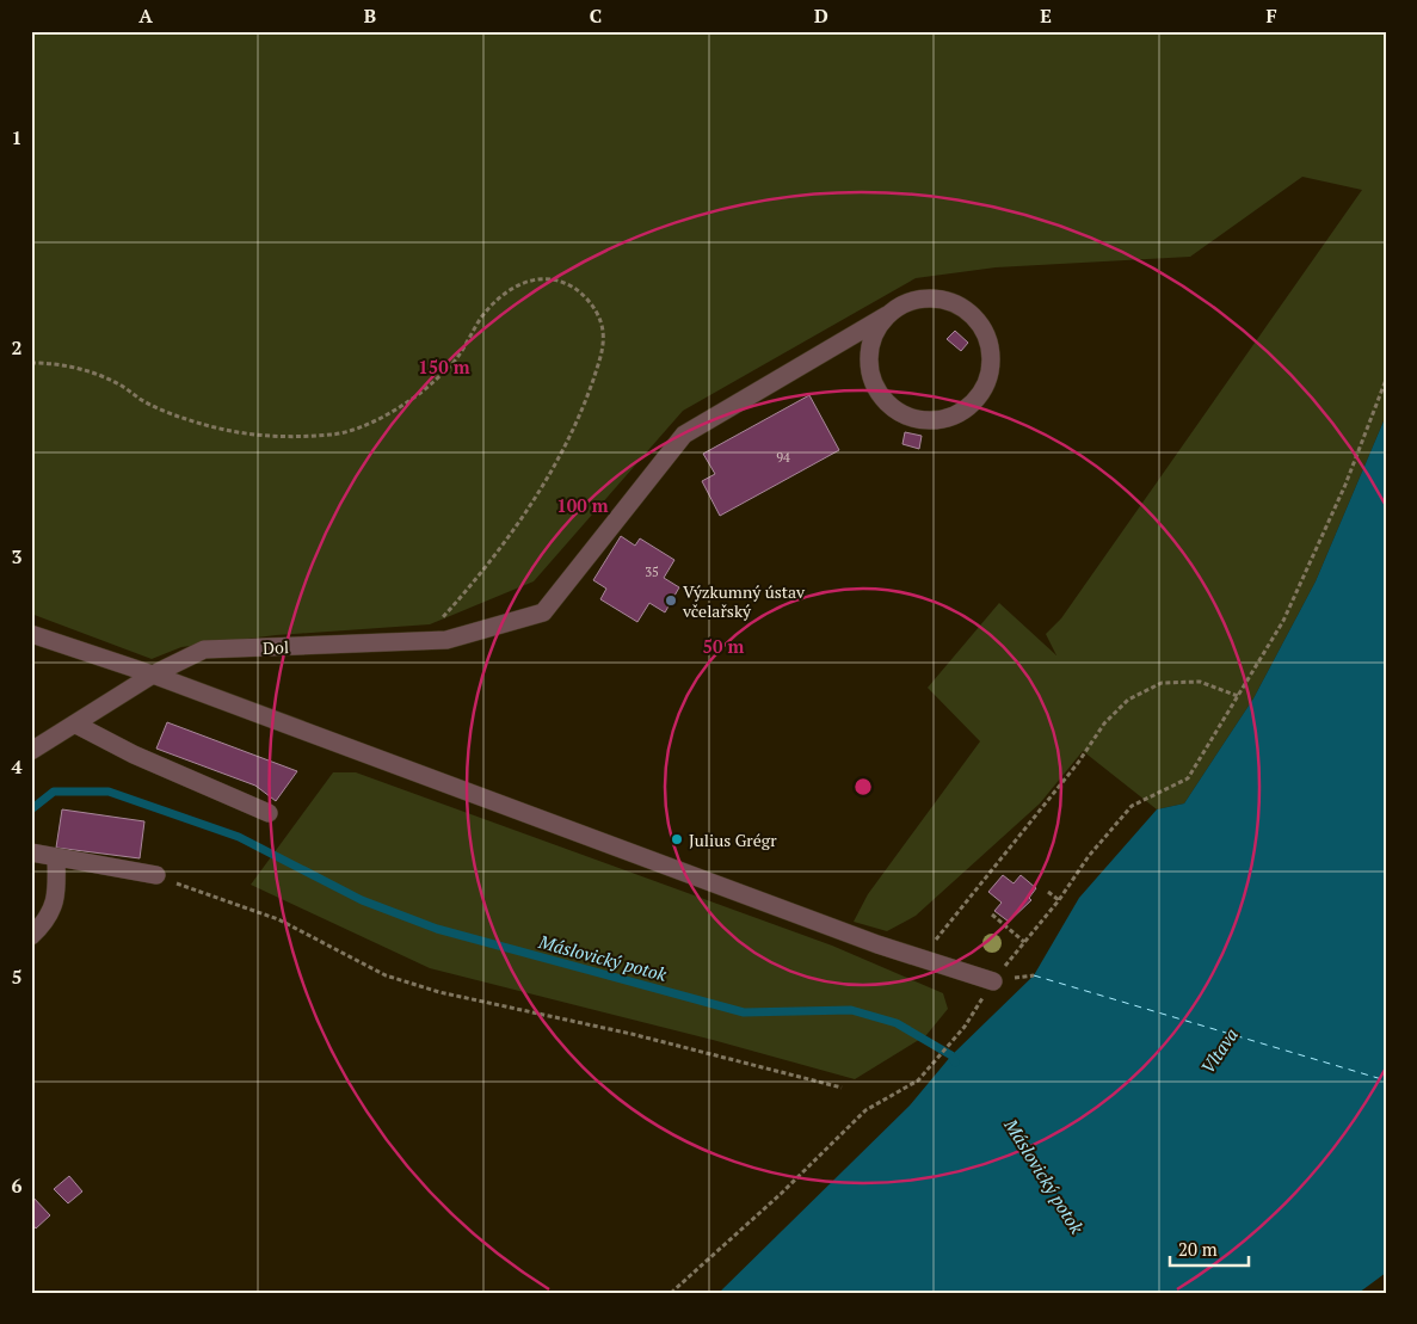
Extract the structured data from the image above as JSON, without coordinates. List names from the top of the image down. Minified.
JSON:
{"streets":{"street":["Dol"]},"water":["Máslovický potok","Vltava"],"places":["Výzkumný ústav včelařský","Julius Grégr"],"house_numbers":["94","35"],"scale_bar":"20 m","grid":{"columns":["A","B","C","D","E","F"],"rows":["1","2","3","4","5","6"]},"rings":["150 m","100 m","50 m"]}
